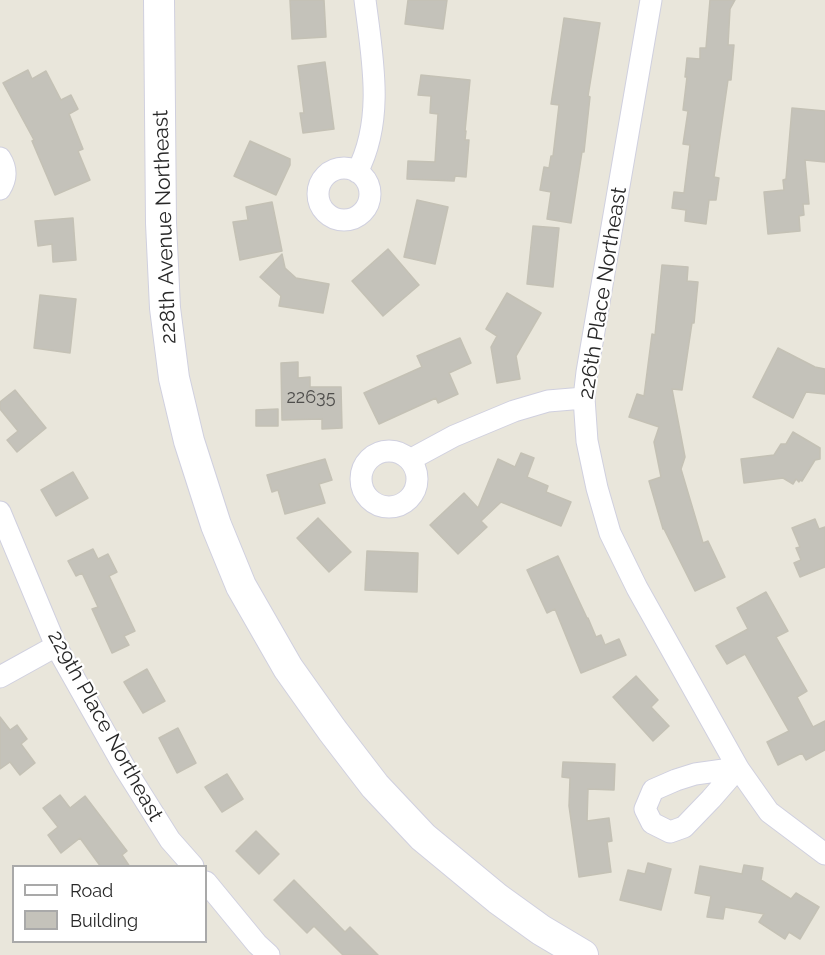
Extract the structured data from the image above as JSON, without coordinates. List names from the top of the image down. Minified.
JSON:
{"streets":{"main road":["228th Avenue Northeast"],"street":["226th Place Northeast","229th Place Northeast"]},"house_numbers":["22635"],"legend":["Road","Building"]}
